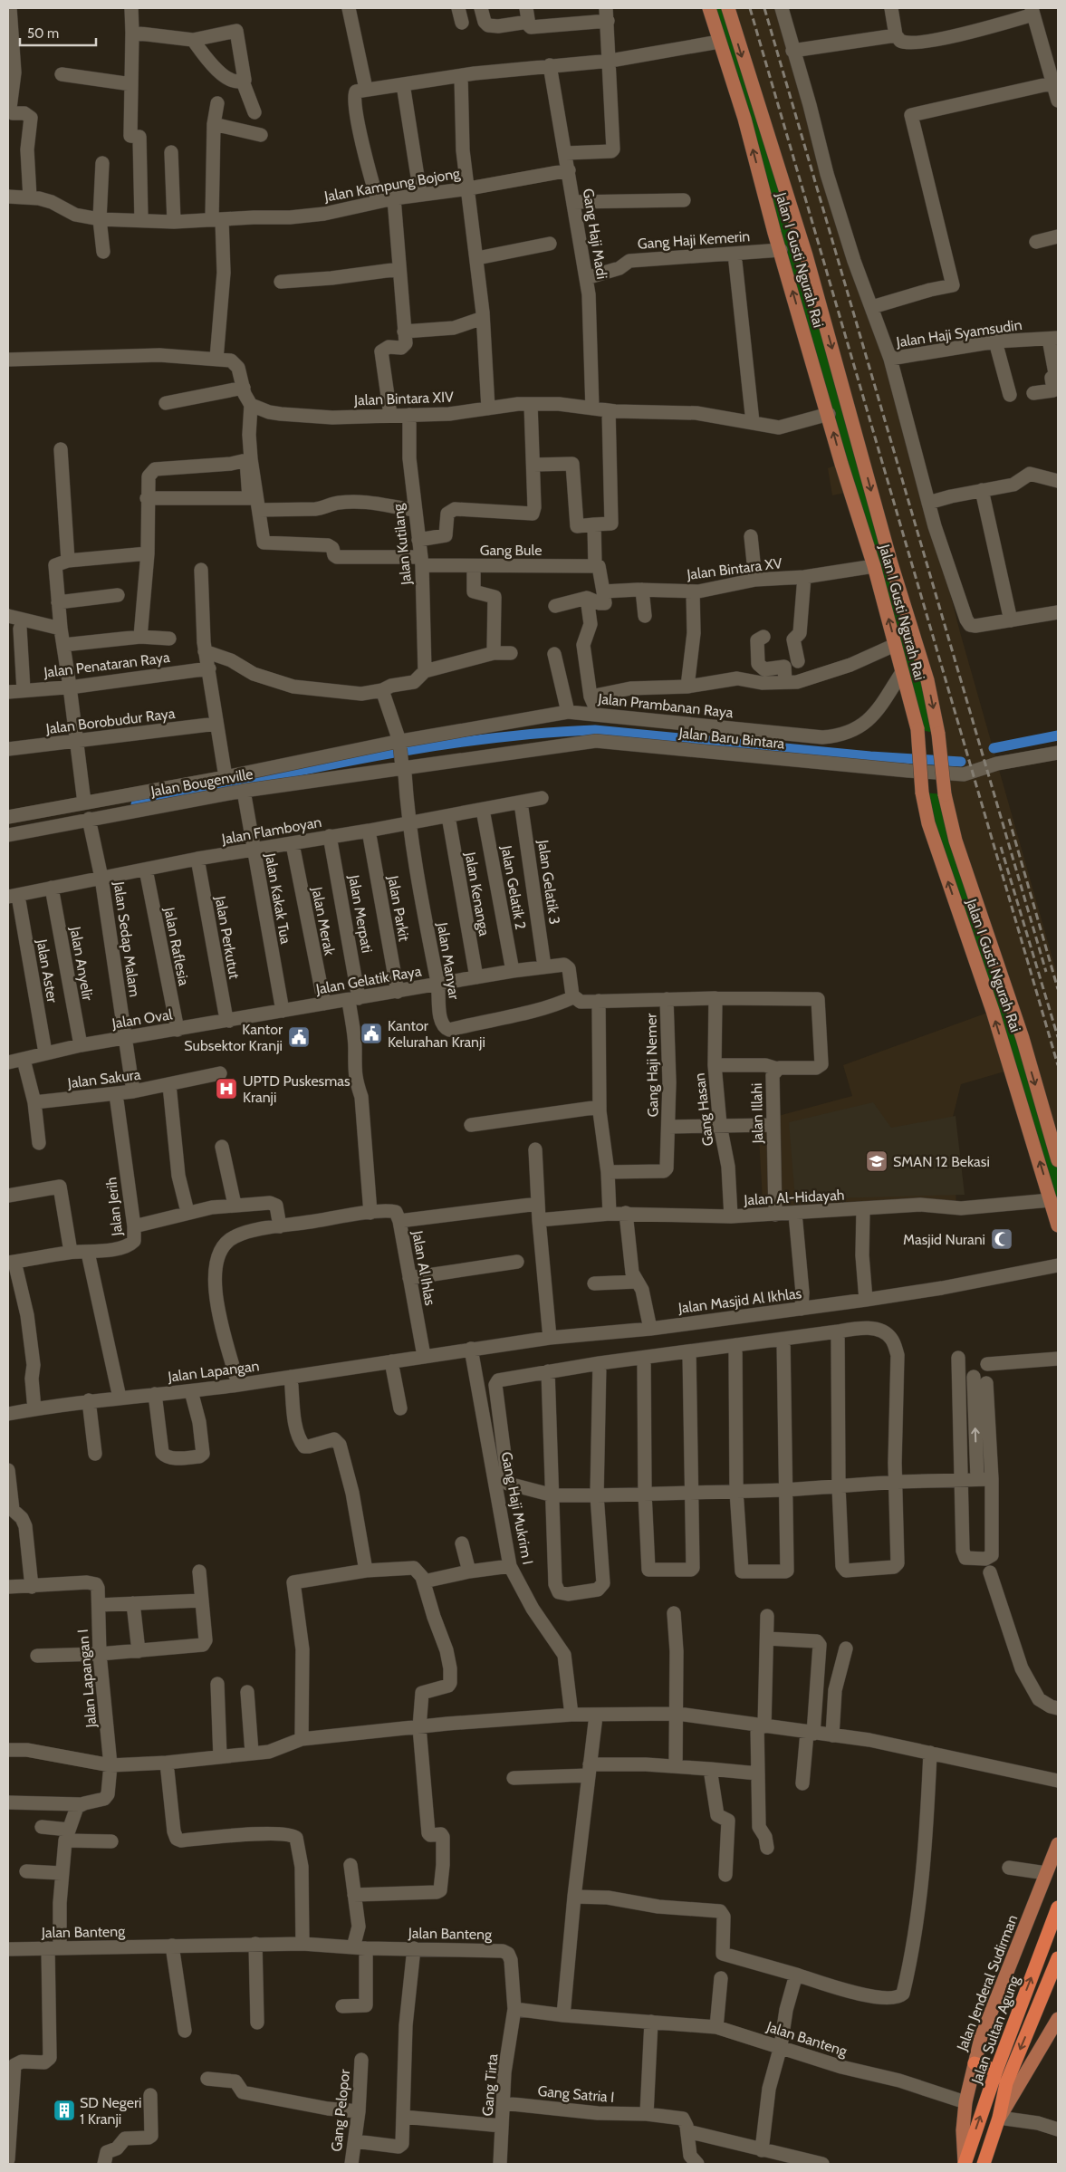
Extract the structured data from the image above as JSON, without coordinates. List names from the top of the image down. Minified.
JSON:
{"streets":{"highway":["Jalan Sultan Agung"],"main road":["Jalan I Gusti Ngurah Rai","Jalan Jenderal Sudirman"],"street":["Jalan Kampung Bojong","Gang Haji Madi","Gang Haji Kemerin","Jalan Haji Syamsudin","Jalan Bintara XIV","Jalan Kutilang","Gang Bule","Jalan Bintara XV","Jalan Penataran Raya","Jalan Prambanan Raya","Jalan Borobudur Raya","Jalan Baru Bintara","Jalan Bougenville","Jalan Flamboyan","Jalan Gelatik 3","Jalan Gelatik 2","Jalan Kenanga","Jalan Kakak Tua","Jalan Parkit","Jalan Merpati","Jalan Merak","Jalan Perkutut","Jalan Sedap Malam","Jalan Raflesia","Jalan Manyar","Jalan Anyelir","Jalan Aster","Jalan Gelatik Raya","Jalan Oval","Gang Haji Nemer","Jalan Sakura","Gang Hasan","Jalan Illahi","Jalan Al-Hidayah","Jalan Jerih","Jalan Al Ihlas","Jalan Masjid Al Ikhlas","Jalan Lapangan","Gang Haji Mukrim I","Jalan Lapangan I","Jalan Banteng","Gang Tirta","Gang Satria I","Gang Pelopor"]},"crossings":[["Gang Haji Madi","Gang Haji Kemerin"],["Gang Haji Madi","Jalan Bintara XIV"],["Gang Haji Kemerin","Jalan I Gusti Ngurah Rai"],["Jalan I Gusti Ngurah Rai","Jalan Bintara XIV"],["Jalan I Gusti Ngurah Rai","Jalan Bintara XV"],["Jalan I Gusti Ngurah Rai","Jalan Prambanan Raya"],["Jalan I Gusti Ngurah Rai","Jalan Al-Hidayah"],["Jalan Bintara XIV","Jalan Kutilang"],["Jalan Kutilang","Gang Bule"],["Jalan Prambanan Raya","Jalan Manyar"],["Jalan Baru Bintara","Jalan Bougenville"],["Jalan Baru Bintara","Jalan Manyar"],["Jalan Bougenville","Jalan Kakak Tua"],["Jalan Bougenville","Jalan Sedap Malam"],["Jalan Bougenville","Jalan Manyar"],["Jalan Flamboyan","Jalan Gelatik 3"],["Jalan Flamboyan","Jalan Gelatik 2"],["Jalan Flamboyan","Jalan Kenanga"],["Jalan Flamboyan","Jalan Kakak Tua"],["Jalan Flamboyan","Jalan Parkit"],["Jalan Flamboyan","Jalan Merpati"],["Jalan Flamboyan","Jalan Merak"],["Jalan Flamboyan","Jalan Perkutut"],["Jalan Flamboyan","Jalan Sedap Malam"],["Jalan Flamboyan","Jalan Raflesia"],["Jalan Flamboyan","Jalan Manyar"],["Jalan Flamboyan","Jalan Anyelir"],["Jalan Flamboyan","Jalan Aster"],["Jalan Gelatik 3","Jalan Gelatik Raya"],["Jalan Gelatik 2","Jalan Gelatik Raya"],["Jalan Kenanga","Jalan Gelatik Raya"],["Jalan Kakak Tua","Jalan Gelatik Raya"],["Jalan Kakak Tua","Jalan Oval"],["Jalan Parkit","Jalan Gelatik Raya"],["Jalan Merpati","Jalan Gelatik Raya"],["Jalan Merpati","Jalan Al Ihlas"],["Jalan Merak","Jalan Gelatik Raya"],["Jalan Perkutut","Jalan Oval"],["Jalan Sedap Malam","Jalan Oval"],["Jalan Sedap Malam","Jalan Sakura"],["Jalan Raflesia","Jalan Oval"],["Jalan Manyar","Jalan Gelatik Raya"],["Jalan Manyar","Gang Haji Nemer"],["Jalan Anyelir","Jalan Oval"],["Jalan Aster","Jalan Oval"],["Jalan Gelatik Raya","Jalan Oval"],["Jalan Gelatik Raya","Gang Haji Nemer"],["Gang Haji Nemer","Gang Hasan"],["Gang Haji Nemer","Jalan Illahi"],["Jalan Sakura","Jalan Jerih"],["Gang Hasan","Jalan Illahi"],["Gang Hasan","Jalan Al-Hidayah"],["Jalan Illahi","Jalan Al-Hidayah"],["Jalan Al Ihlas","Jalan Masjid Al Ikhlas"],["Jalan Al Ihlas","Jalan Lapangan"],["Jalan Masjid Al Ikhlas","Jalan Lapangan"],["Jalan Masjid Al Ikhlas","Gang Haji Mukrim I"],["Jalan Banteng","Jalan Jenderal Sudirman"],["Jalan Banteng","Gang Tirta"],["Jalan Jenderal Sudirman","Jalan Sultan Agung"],["Gang Tirta","Gang Satria I"]],"places":{"public building":["Kantor Kelurahan Kranji","Kantor Subsektor Kranji"],"hospital":["UPTD Puskesmas Kranji"],"school or university":["SMAN 12 Bekasi"],"mosque":["Masjid Nurani"],"building":["SD Negeri 1 Kranji"]},"scale_bar":"50 m"}
